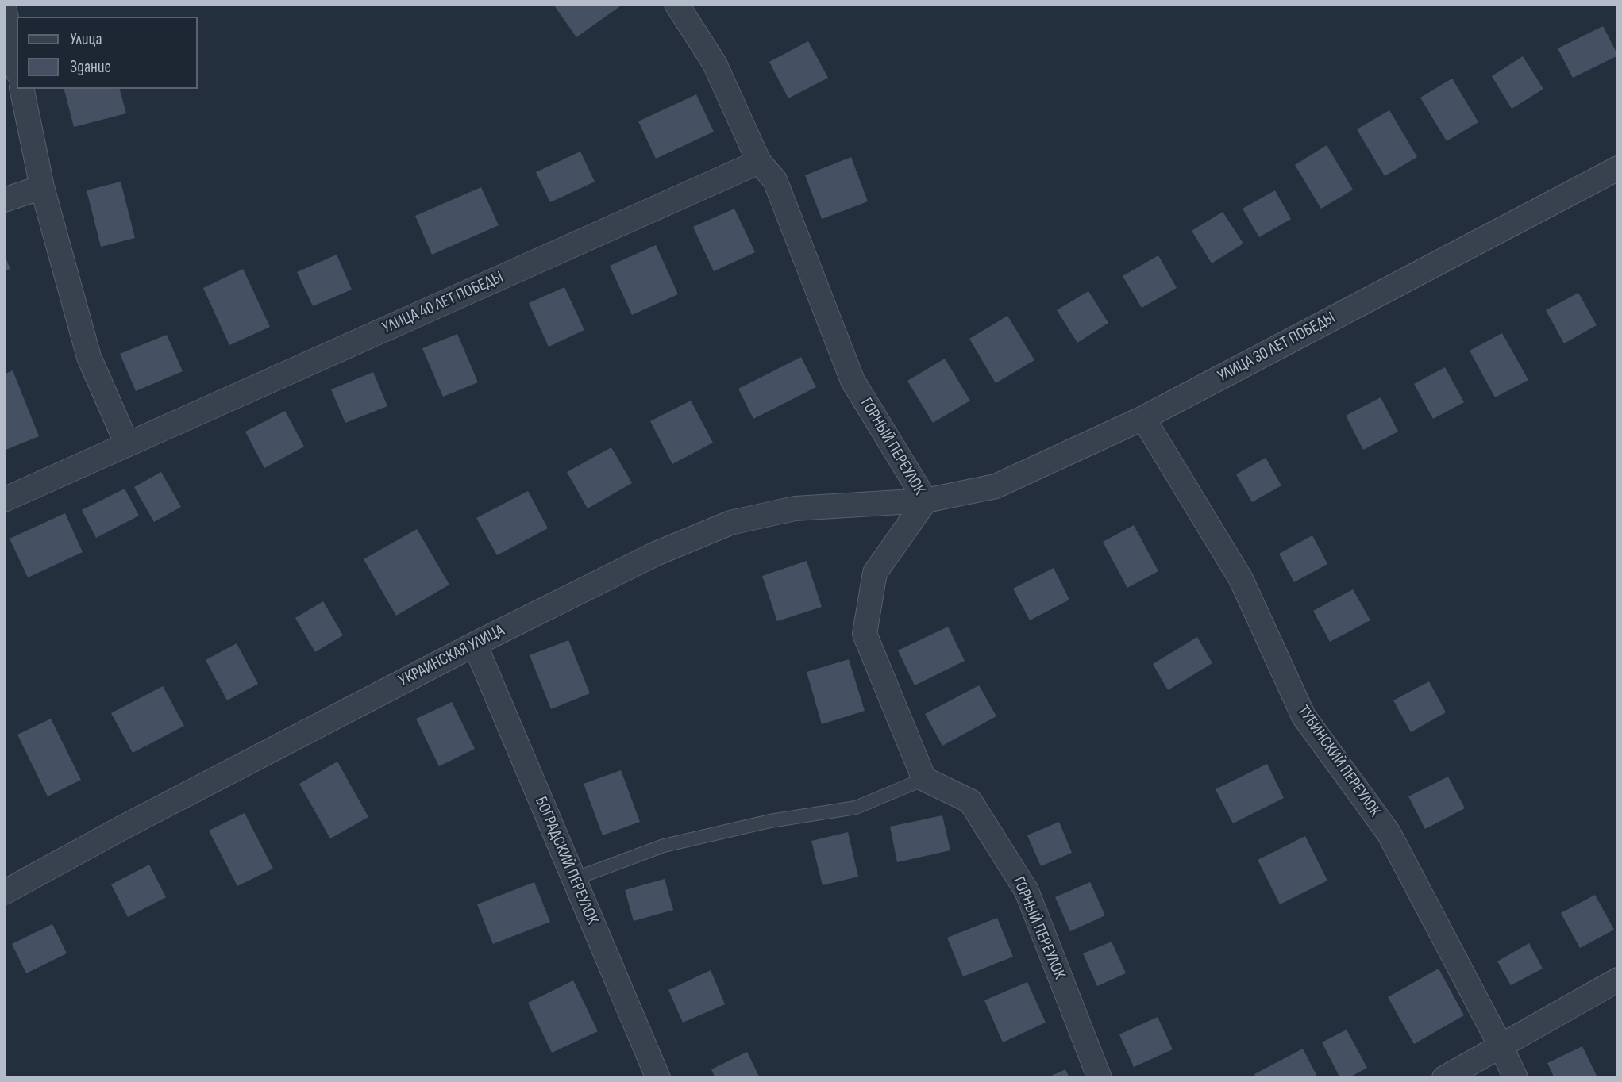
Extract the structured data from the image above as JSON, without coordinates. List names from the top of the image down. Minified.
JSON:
{"streets":{"street":["УЛИЦА 40 ЛЕТ ПОБЕДЫ","УЛИЦА 30 ЛЕТ ПОБЕДЫ","ГОРНЫЙ ПЕРЕУЛОК","УКРАИНСКАЯ УЛИЦА","ТУБИНСКИЙ ПЕРЕУЛОК","БОГРАДСКИЙ ПЕРЕУЛОК"]},"crossings":[["УЛИЦА 40 ЛЕТ ПОБЕДЫ","ГОРНЫЙ ПЕРЕУЛОК"],["УЛИЦА 30 ЛЕТ ПОБЕДЫ","ГОРНЫЙ ПЕРЕУЛОК"],["УЛИЦА 30 ЛЕТ ПОБЕДЫ","УКРАИНСКАЯ УЛИЦА"],["УЛИЦА 30 ЛЕТ ПОБЕДЫ","ТУБИНСКИЙ ПЕРЕУЛОК"],["ГОРНЫЙ ПЕРЕУЛОК","УКРАИНСКАЯ УЛИЦА"],["УКРАИНСКАЯ УЛИЦА","БОГРАДСКИЙ ПЕРЕУЛОК"]],"legend":["Улица","Здание"]}
